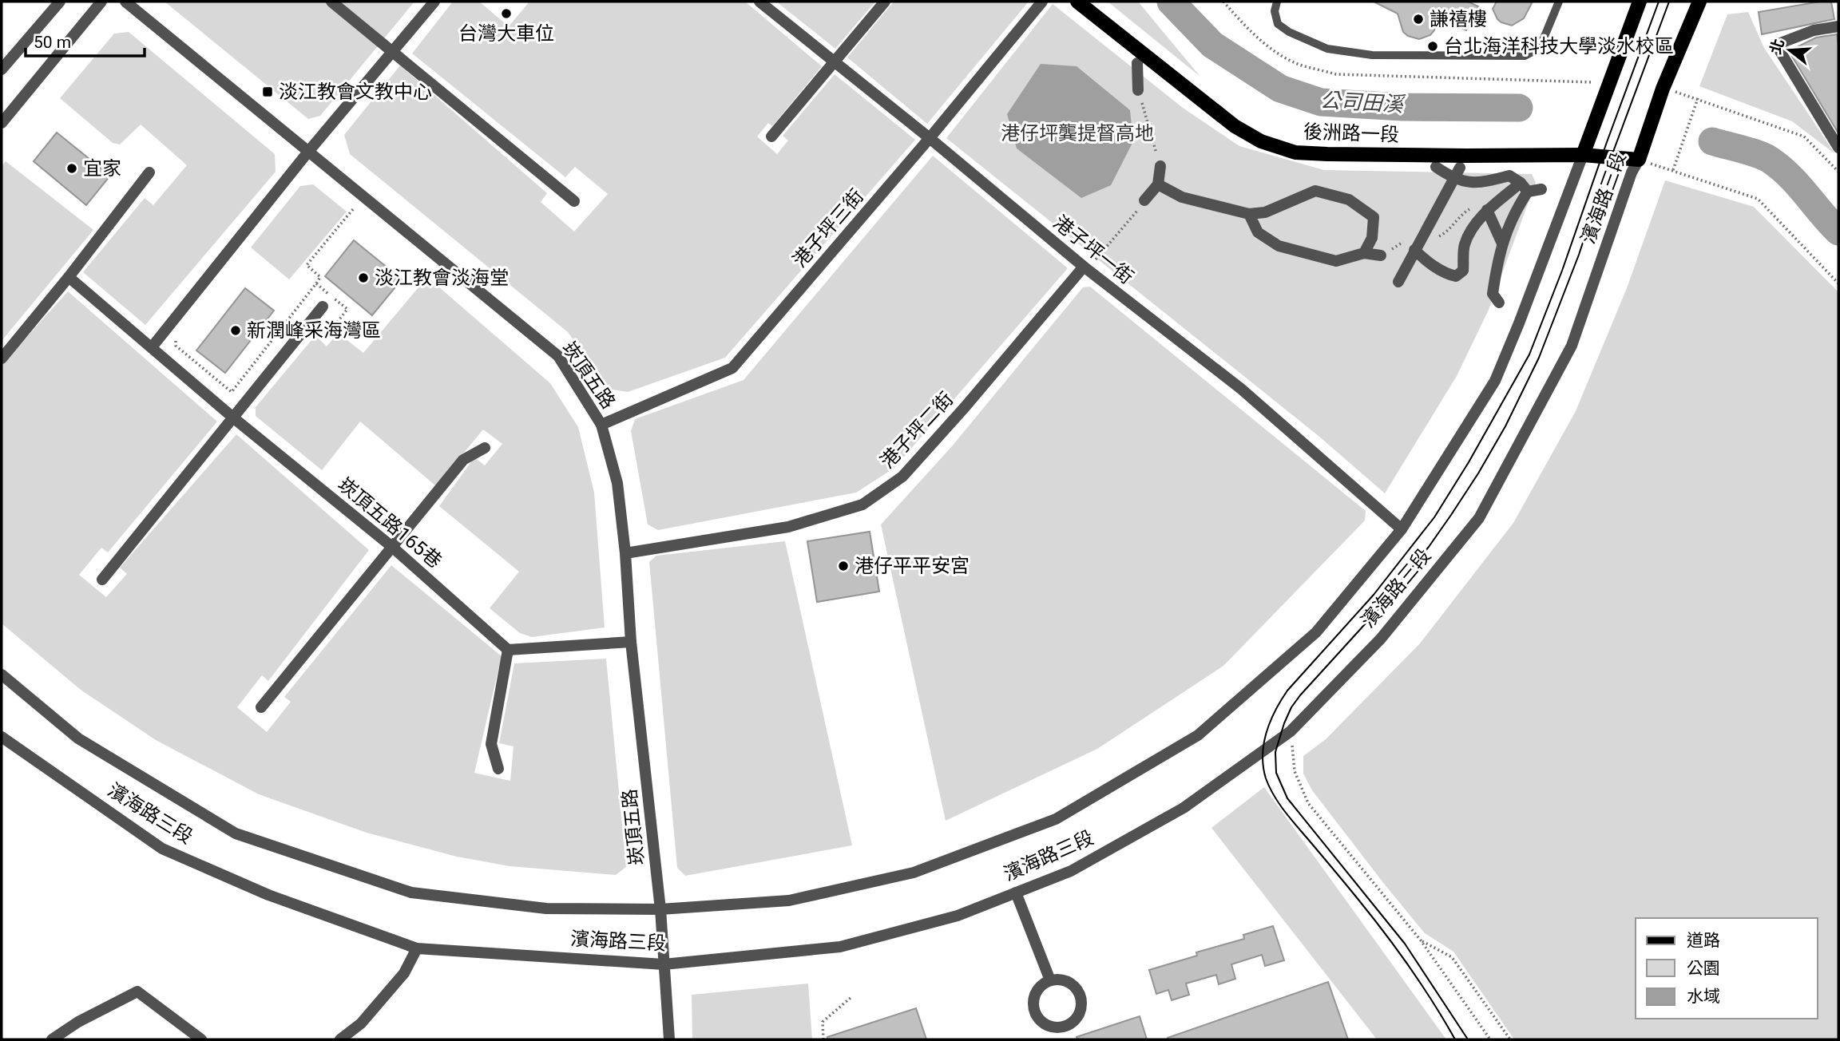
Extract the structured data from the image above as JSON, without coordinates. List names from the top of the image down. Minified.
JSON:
{"streets":{"main road":["後洲路一段","濱海路三段"],"street":["港子坪三街","港子坪一街","崁頂五路","港子坪二街","崁頂五路165巷"]},"crossings":[["後洲路一段","濱海路三段"],["濱海路三段","港子坪一街"],["濱海路三段","崁頂五路"],["港子坪三街","港子坪一街"],["港子坪三街","崁頂五路"],["港子坪一街","港子坪二街"],["崁頂五路","港子坪二街"]],"water":["公司田溪"],"parks":["港仔坪龔提督高地"],"places":{"other":["台灣大車位","謙禧樓","台北海洋科技大學淡水校區","宜家","淡江教會淡海堂","新潤峰采海灣區","港仔平平安宮"],"transit":["淡江教會文教中心"]},"legend":["道路","公園","水域"],"scale_bar":"50 m","north":"left"}
